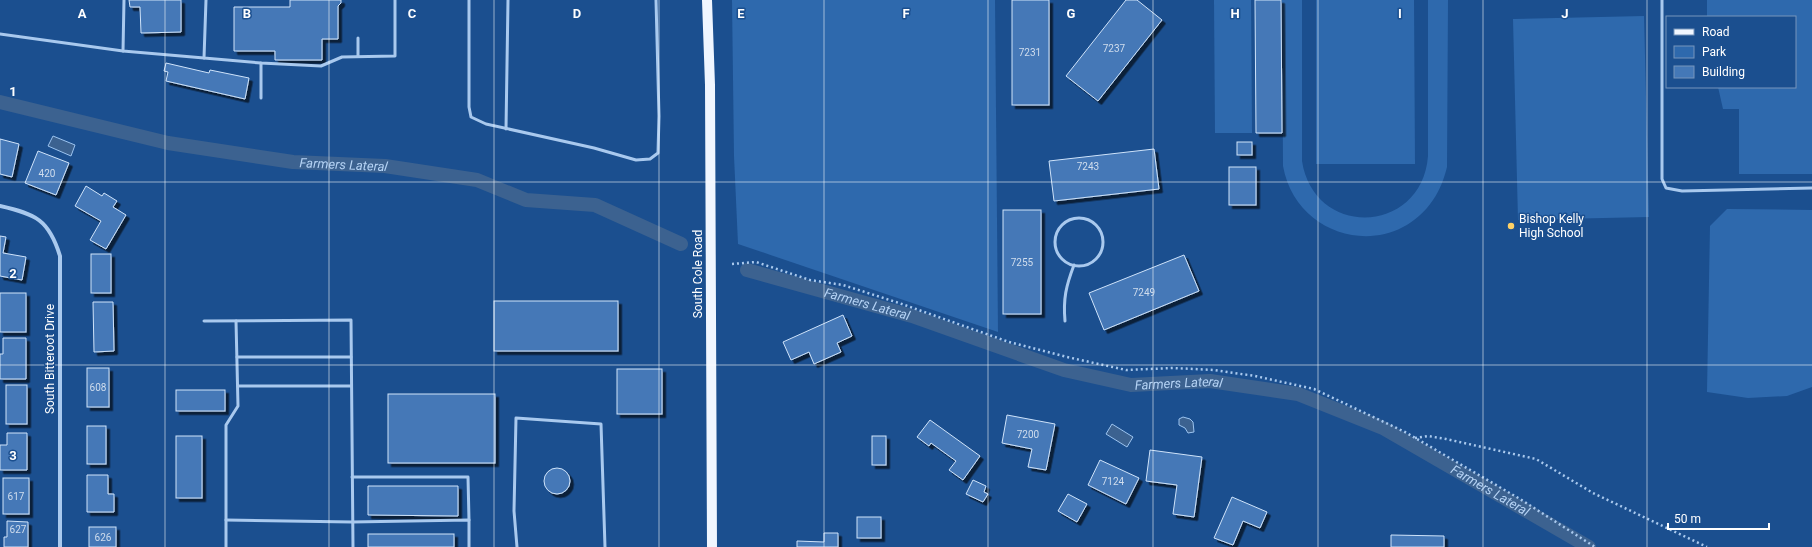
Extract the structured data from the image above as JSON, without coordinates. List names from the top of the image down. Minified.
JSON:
{"streets":{"main road":["South Cole Road"],"street":["South Bitteroot Drive"]},"water":["Farmers Lateral"],"places":["Bishop Kelly High School"],"house_numbers":["7237","7231","7243","420","7255","7249","608","7200","7124","617","627","626"],"legend":["Road","Park","Building"],"scale_bar":"50 m","grid":{"columns":["A","B","C","D","E","F","G","H","I","J"],"rows":["1","2","3"]}}
